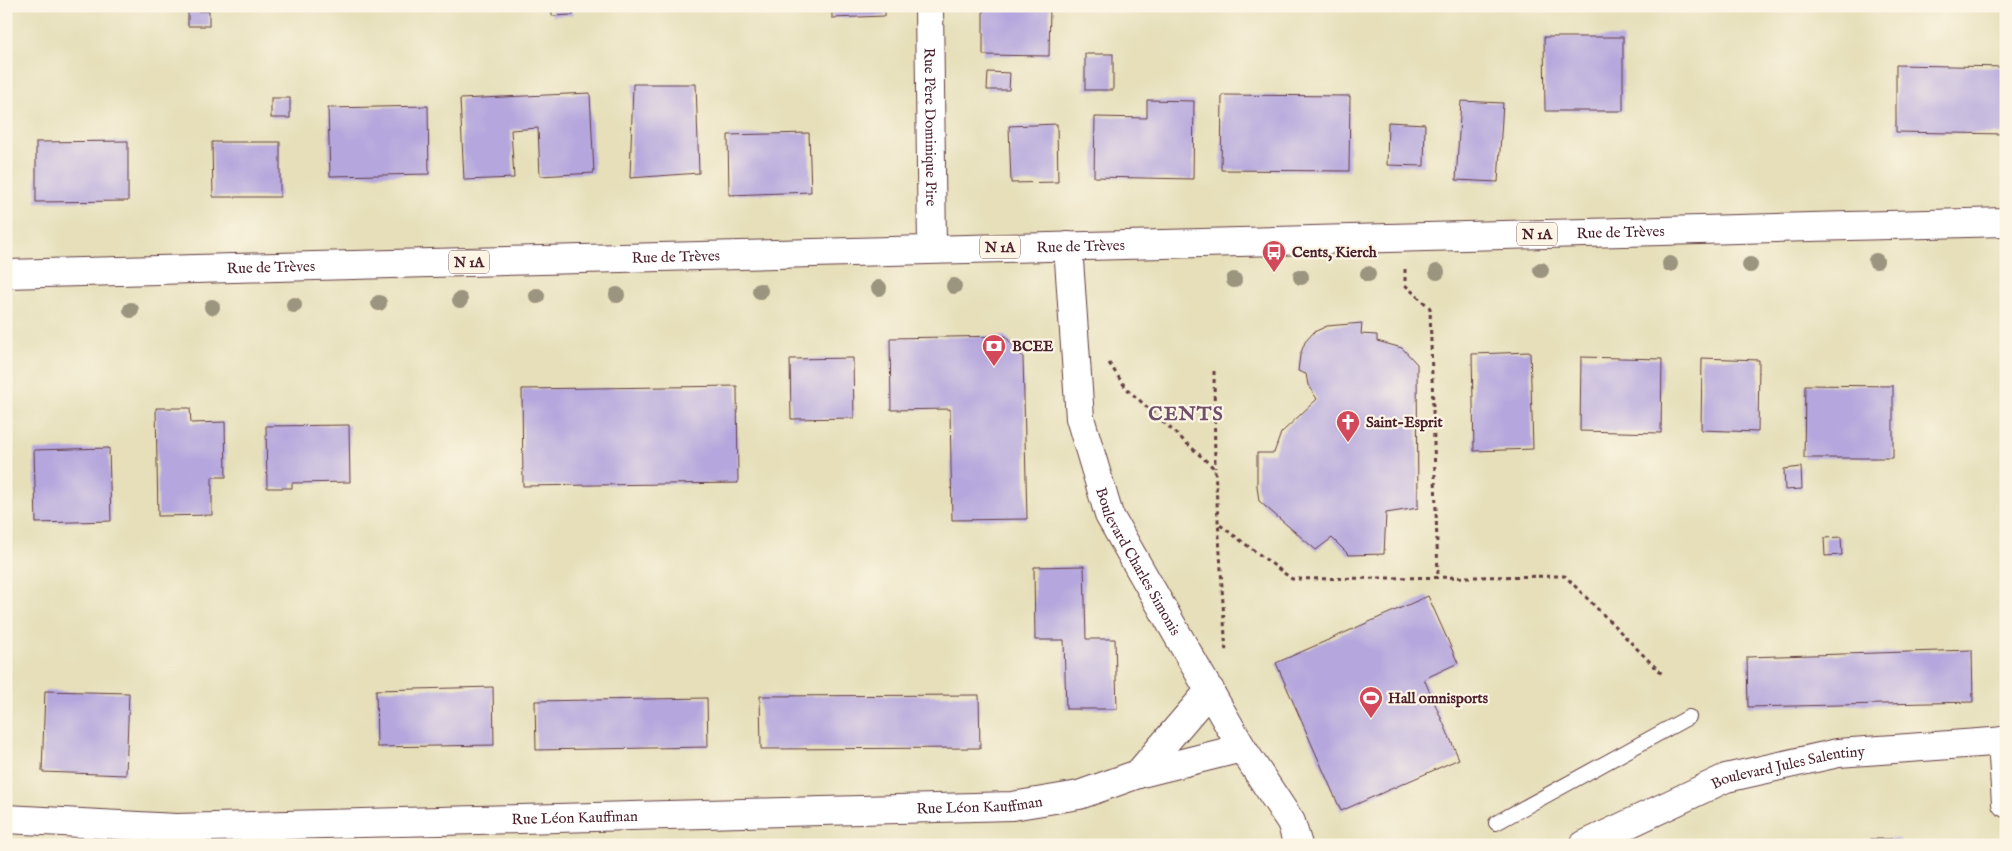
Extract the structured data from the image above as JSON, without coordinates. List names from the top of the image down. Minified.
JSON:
{"streets":{"street":["Rue Père Dominique Pire","Rue de Trèves","N 1A","Boulevard Charles Simonis","Boulevard Jules Salentiny","Rue Léon Kauffman"]},"crossings":[["Rue Père Dominique Pire","Rue de Trèves"],["Rue de Trèves","Boulevard Charles Simonis"],["Boulevard Charles Simonis","Rue Léon Kauffman"]],"districts":["CENTS"],"places":{"bus stop":["Cents, Kierch"],"bank":["BCEE"],"church":["Saint-Esprit"],"sports":["Hall omnisports"]}}
